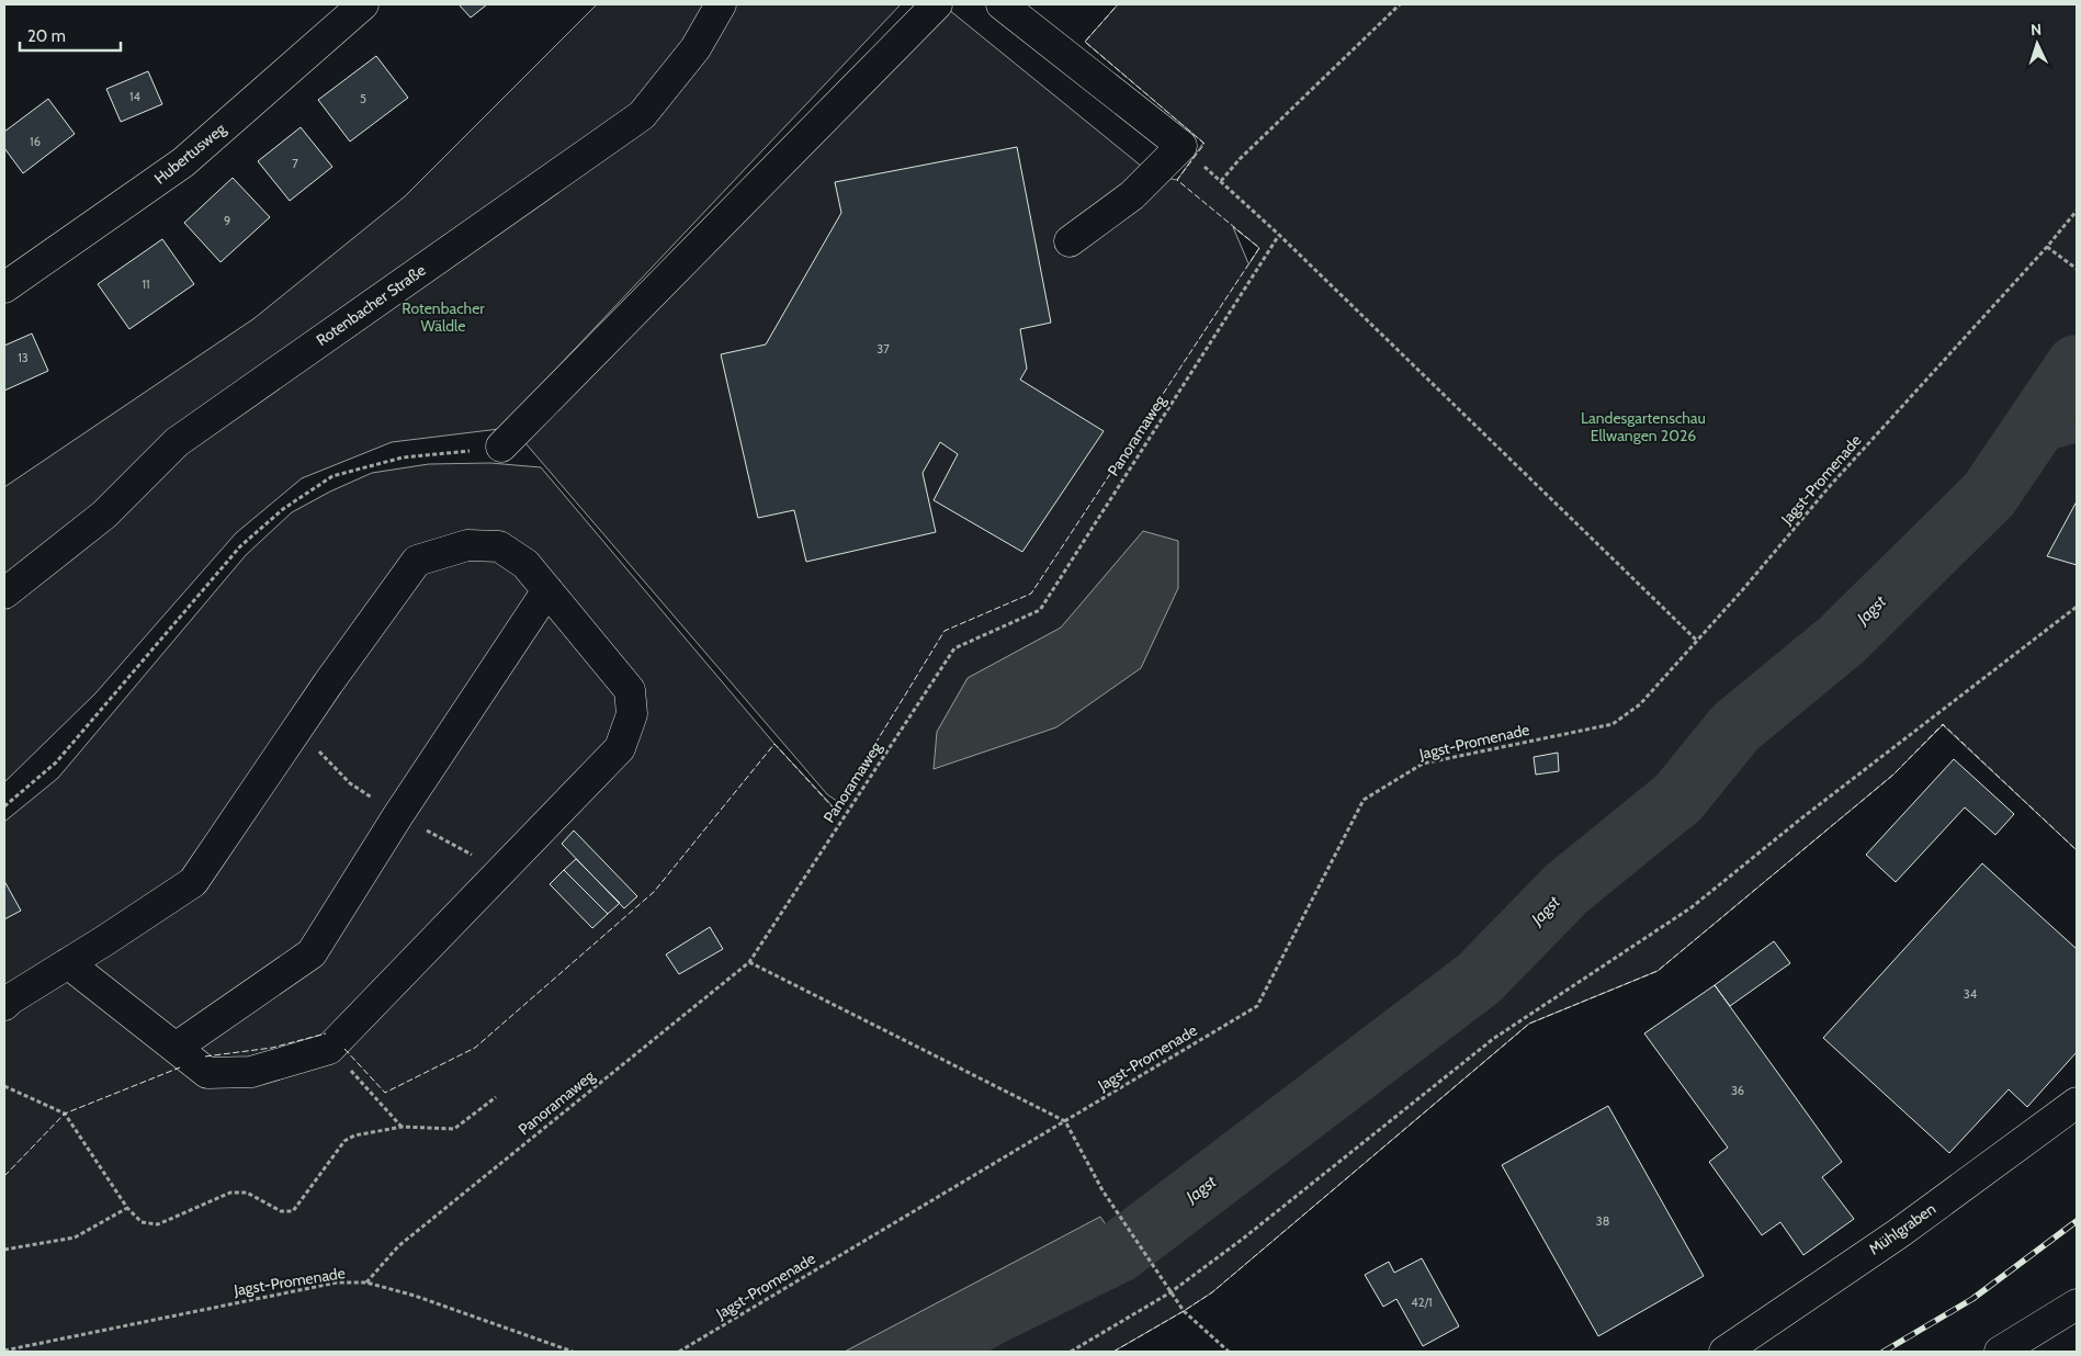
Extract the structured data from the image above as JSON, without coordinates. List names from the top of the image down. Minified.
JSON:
{"streets":{"street":["Hubertusweg","Rotenbacher Straße","Mühlgraben"],"path":["Panoramaweg","Jagst-Promenade"]},"crossings":[["Panoramaweg","Jagst-Promenade"]],"water":["Jagst"],"parks":["Rotenbacher Wäldle","Landesgartenschau Ellwangen 2026"],"house_numbers":["14","5","16","7","9","11","37","13","34","36","38","42/1"],"scale_bar":"20 m","north":"top"}
